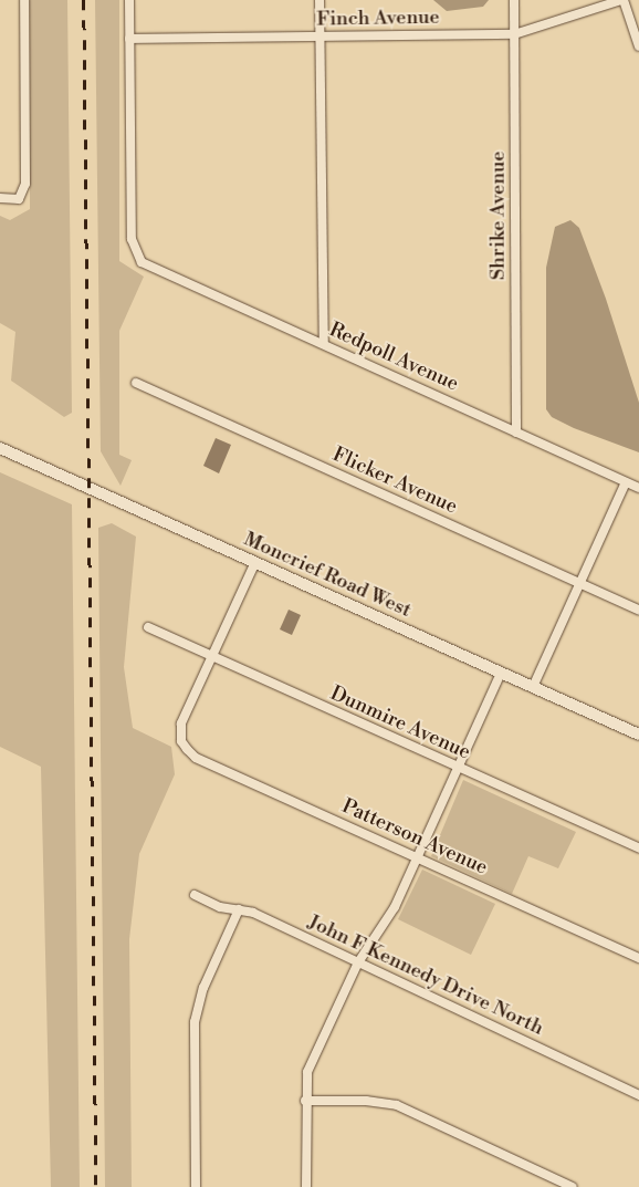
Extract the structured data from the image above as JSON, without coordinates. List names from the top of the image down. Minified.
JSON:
{"streets":{"street":["Finch Avenue","Shrike Avenue","Redpoll Avenue","Flicker Avenue","Moncrief Road West","Dunmire Avenue","Patterson Avenue","John F Kennedy Drive North"]},"crossings":[["Finch Avenue","Shrike Avenue"],["Finch Avenue","Redpoll Avenue"],["Shrike Avenue","Redpoll Avenue"],["Dunmire Avenue","Patterson Avenue"]]}
